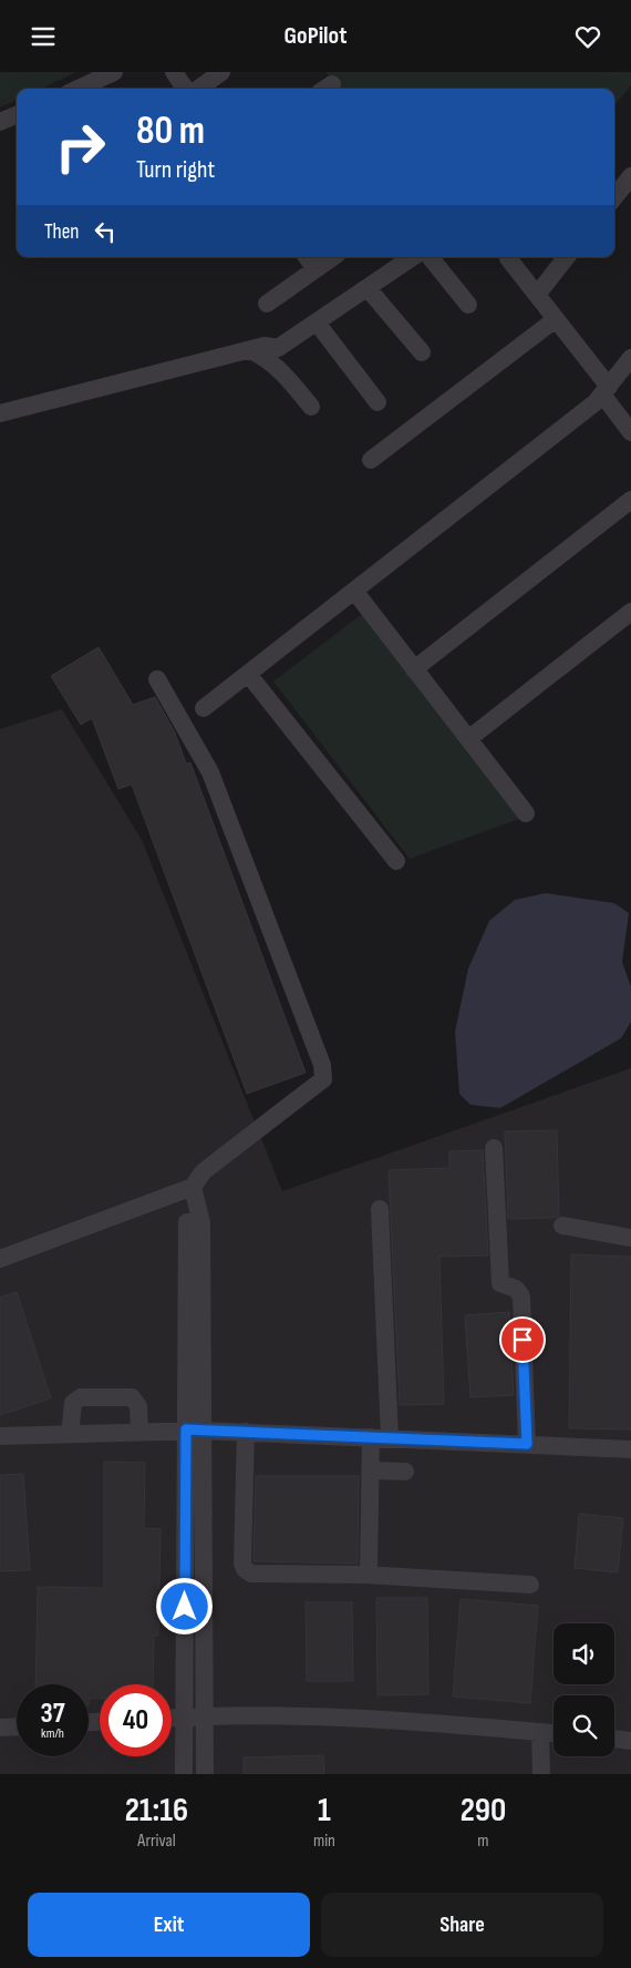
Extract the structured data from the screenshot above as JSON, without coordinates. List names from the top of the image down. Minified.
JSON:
{"page":{"header":"GoPilot","turn":["80 m","Turn right"],"then":"Then","speed":"37 km/h","limit":"40","eta":["21:16","Arrival","1","min","290","m"],"buttons":["Exit","Share"]}}
